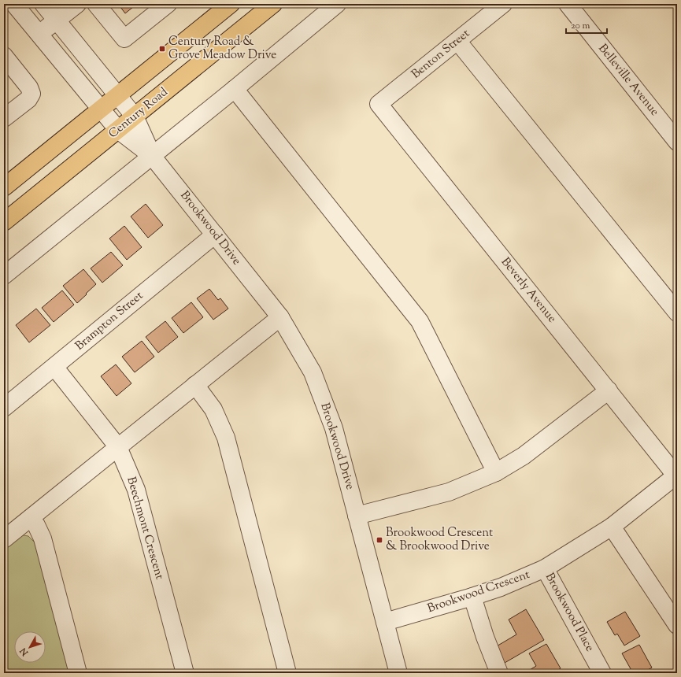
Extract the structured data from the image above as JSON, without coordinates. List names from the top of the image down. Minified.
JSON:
{"streets":{"main road":["Century Road"],"street":["Benton Street","Belleville Avenue","Brookwood Drive","Beverly Avenue","Brampton Street","Beechmont Crescent","Brookwood Crescent","Brookwood Place"]},"crossings":[["Benton Street","Beverly Avenue"],["Century Road","Brookwood Drive"],["Brookwood Drive","Brampton Street"],["Brookwood Drive","Brookwood Crescent"],["Beverly Avenue","Brookwood Crescent"],["Brampton Street","Beechmont Crescent"],["Brookwood Crescent","Brookwood Place"]],"places":{"transit":["Century Road & Grove Meadow Drive","Brookwood Crescent & Brookwood Drive"]},"scale_bar":"20 m","north":"bottom left"}
